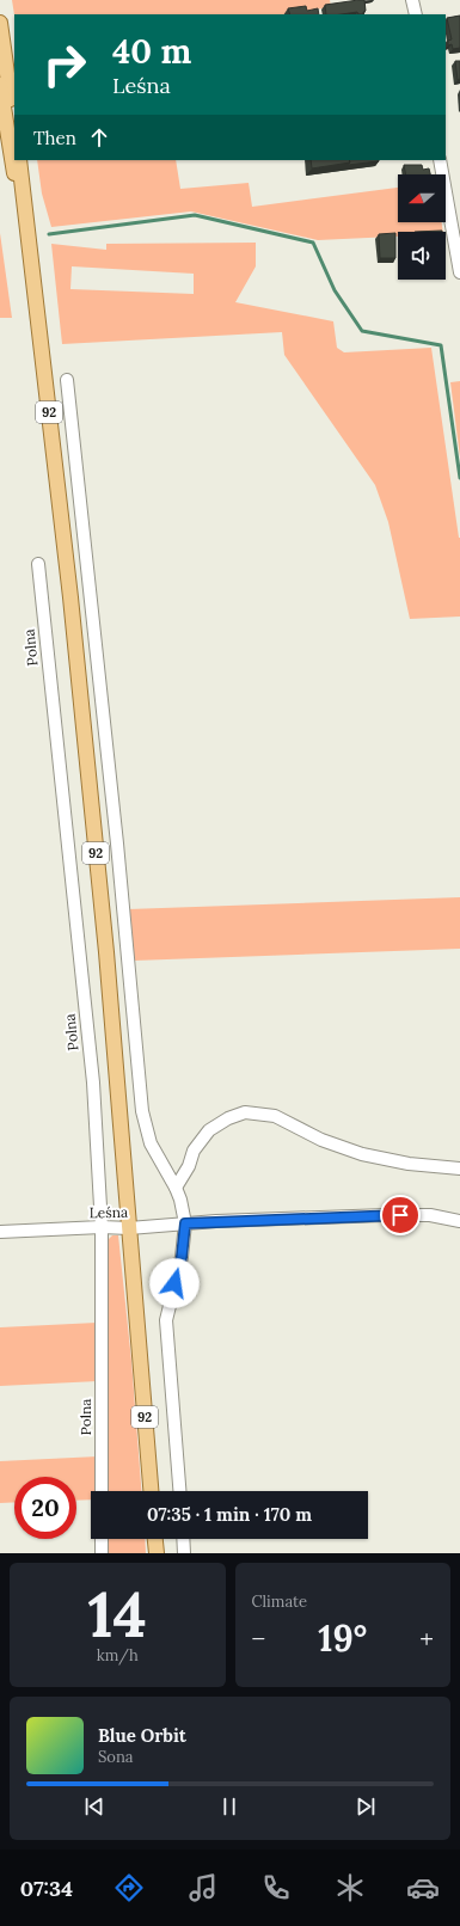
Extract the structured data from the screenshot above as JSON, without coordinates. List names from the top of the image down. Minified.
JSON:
{"streets":{"main road":["92"],"street":["Polna","Leśna"]},"crossings":[["92","Leśna"],["Polna","Leśna"]],"north":"left","page":{"turn":["40 m","Leśna"],"then":"Then","limit":"20","trip":"07:35 · 1 min · 170 m","tile":[["14","km/h"],"Climate"],"heat":["−","19°","+"],"song":["Blue Orbit","Sona"],"tabs":"07:34"}}
